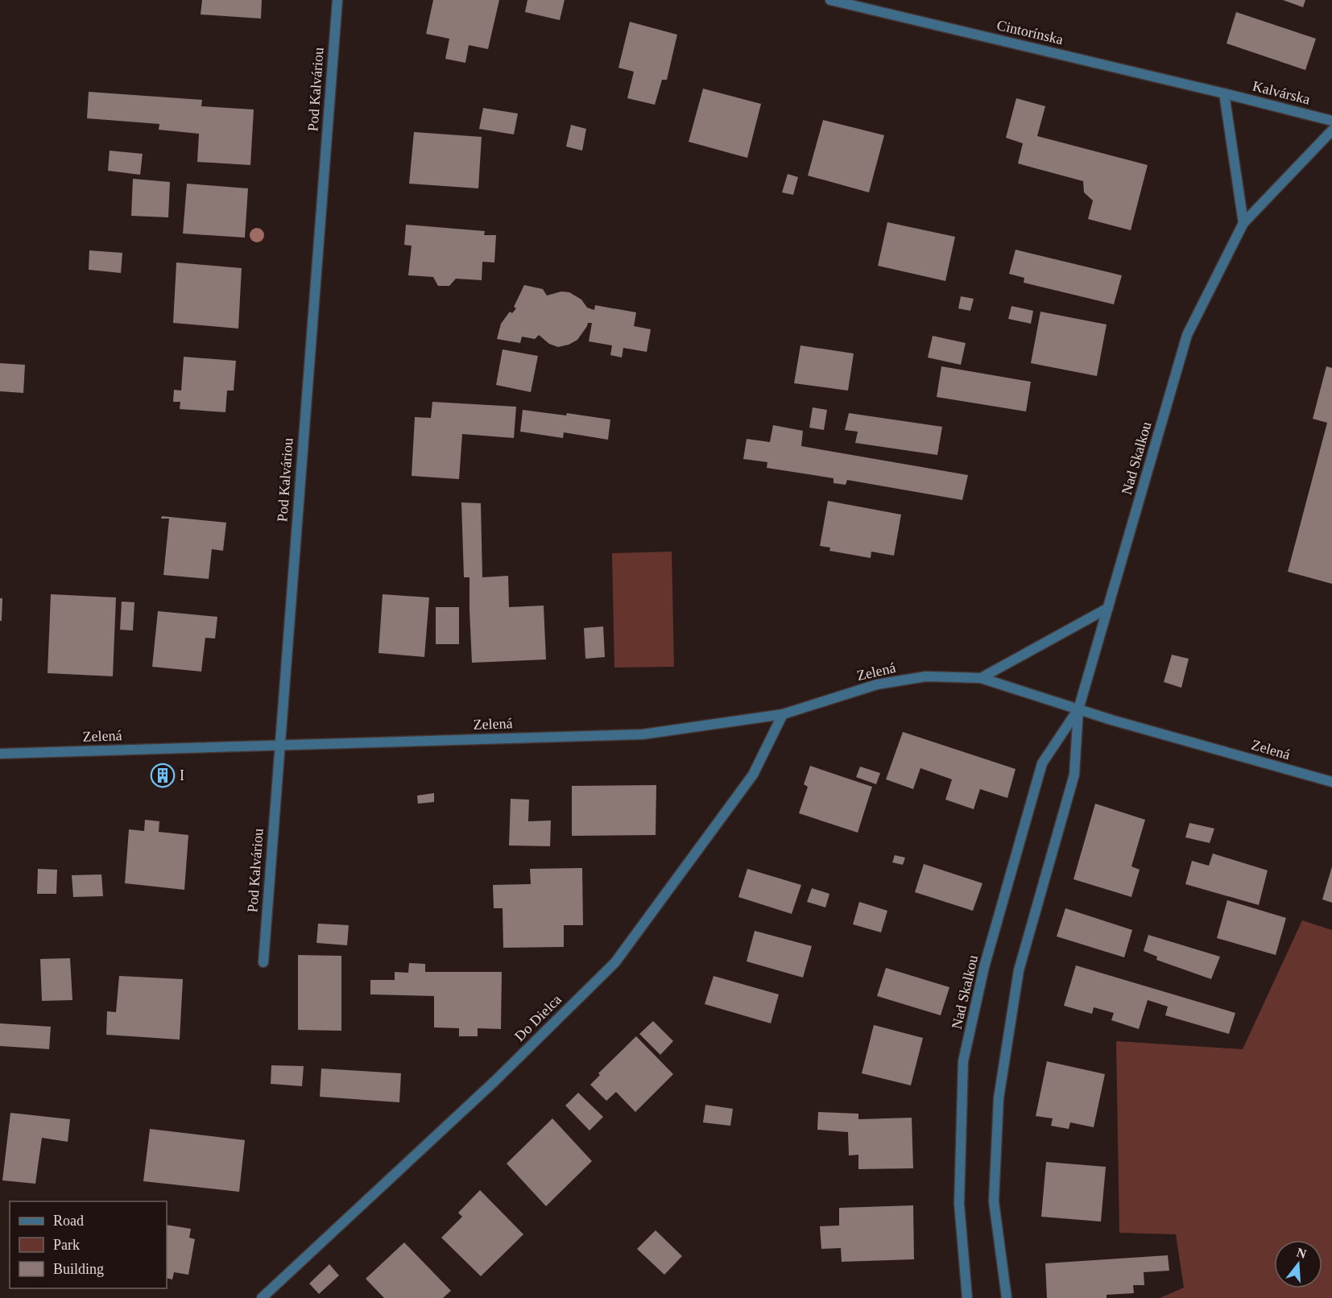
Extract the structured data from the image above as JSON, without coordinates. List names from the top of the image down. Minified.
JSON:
{"streets":{"street":["Cintorínska","Pod Kalváriou","Kalvárska","Nad Skalkou","Zelená","Do Dielca"]},"crossings":[["Cintorínska","Kalvárska"],["Pod Kalváriou","Zelená"],["Nad Skalkou","Zelená"],["Zelená","Do Dielca"]],"places":{"building":["I"]},"legend":["Road","Park","Building"],"north":"top"}
